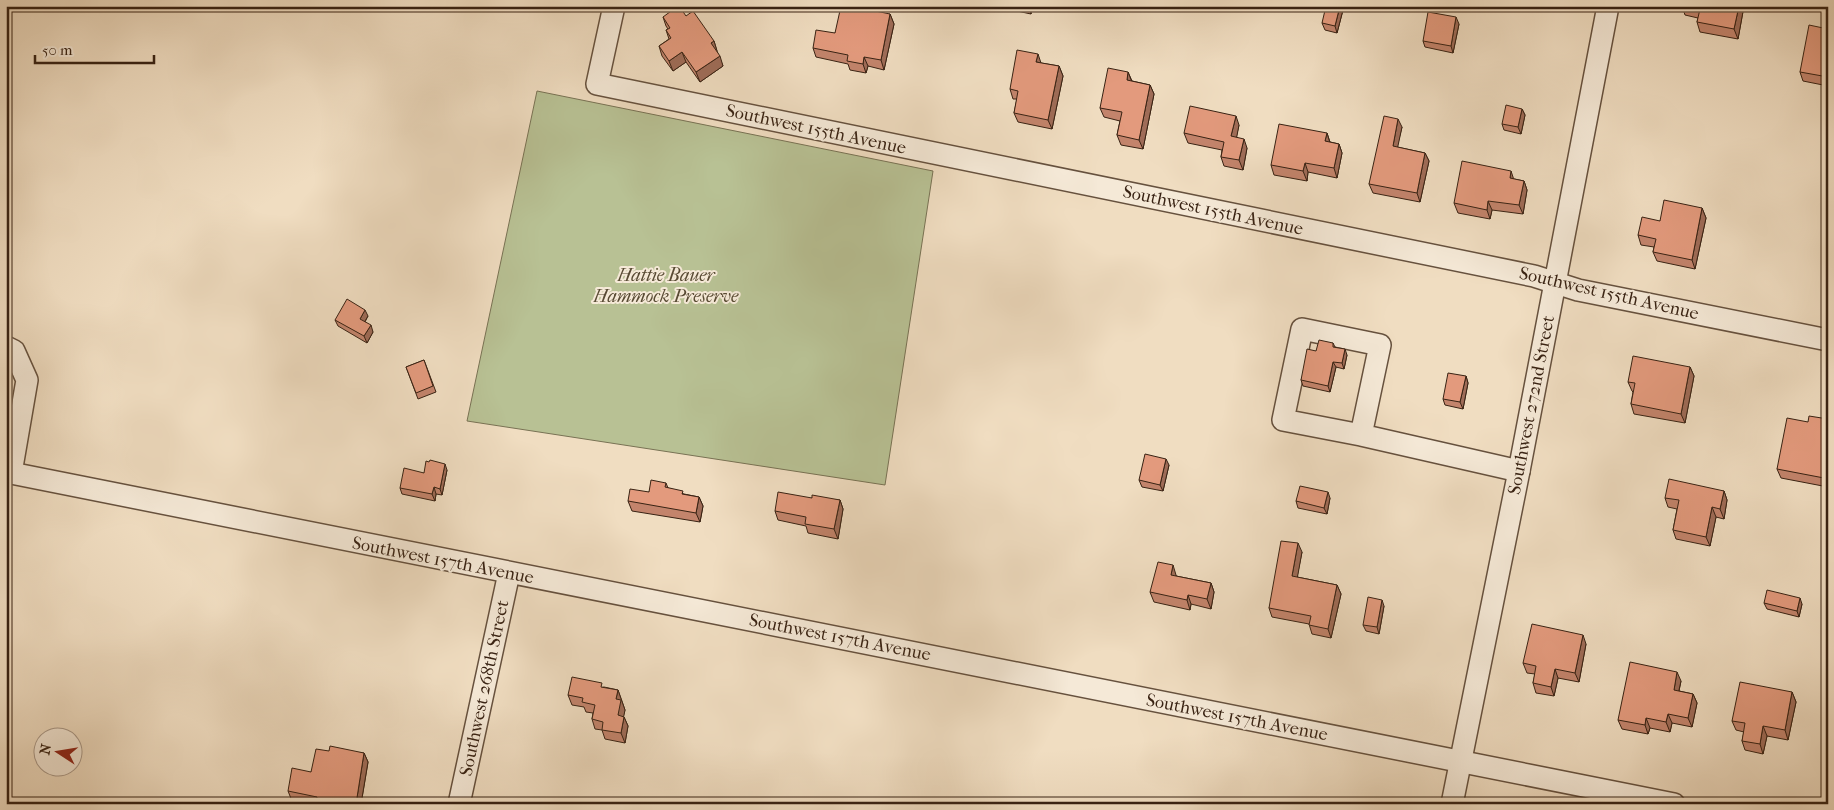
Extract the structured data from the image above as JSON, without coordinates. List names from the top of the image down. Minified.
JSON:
{"streets":{"street":["Southwest 155th Avenue","Southwest 272nd Street","Southwest 157th Avenue","Southwest 268th Street"]},"crossings":[["Southwest 155th Avenue","Southwest 272nd Street"],["Southwest 272nd Street","Southwest 157th Avenue"],["Southwest 157th Avenue","Southwest 268th Street"]],"parks":["Hattie Bauer Hammock Preserve"],"scale_bar":"50 m","north":"left"}
